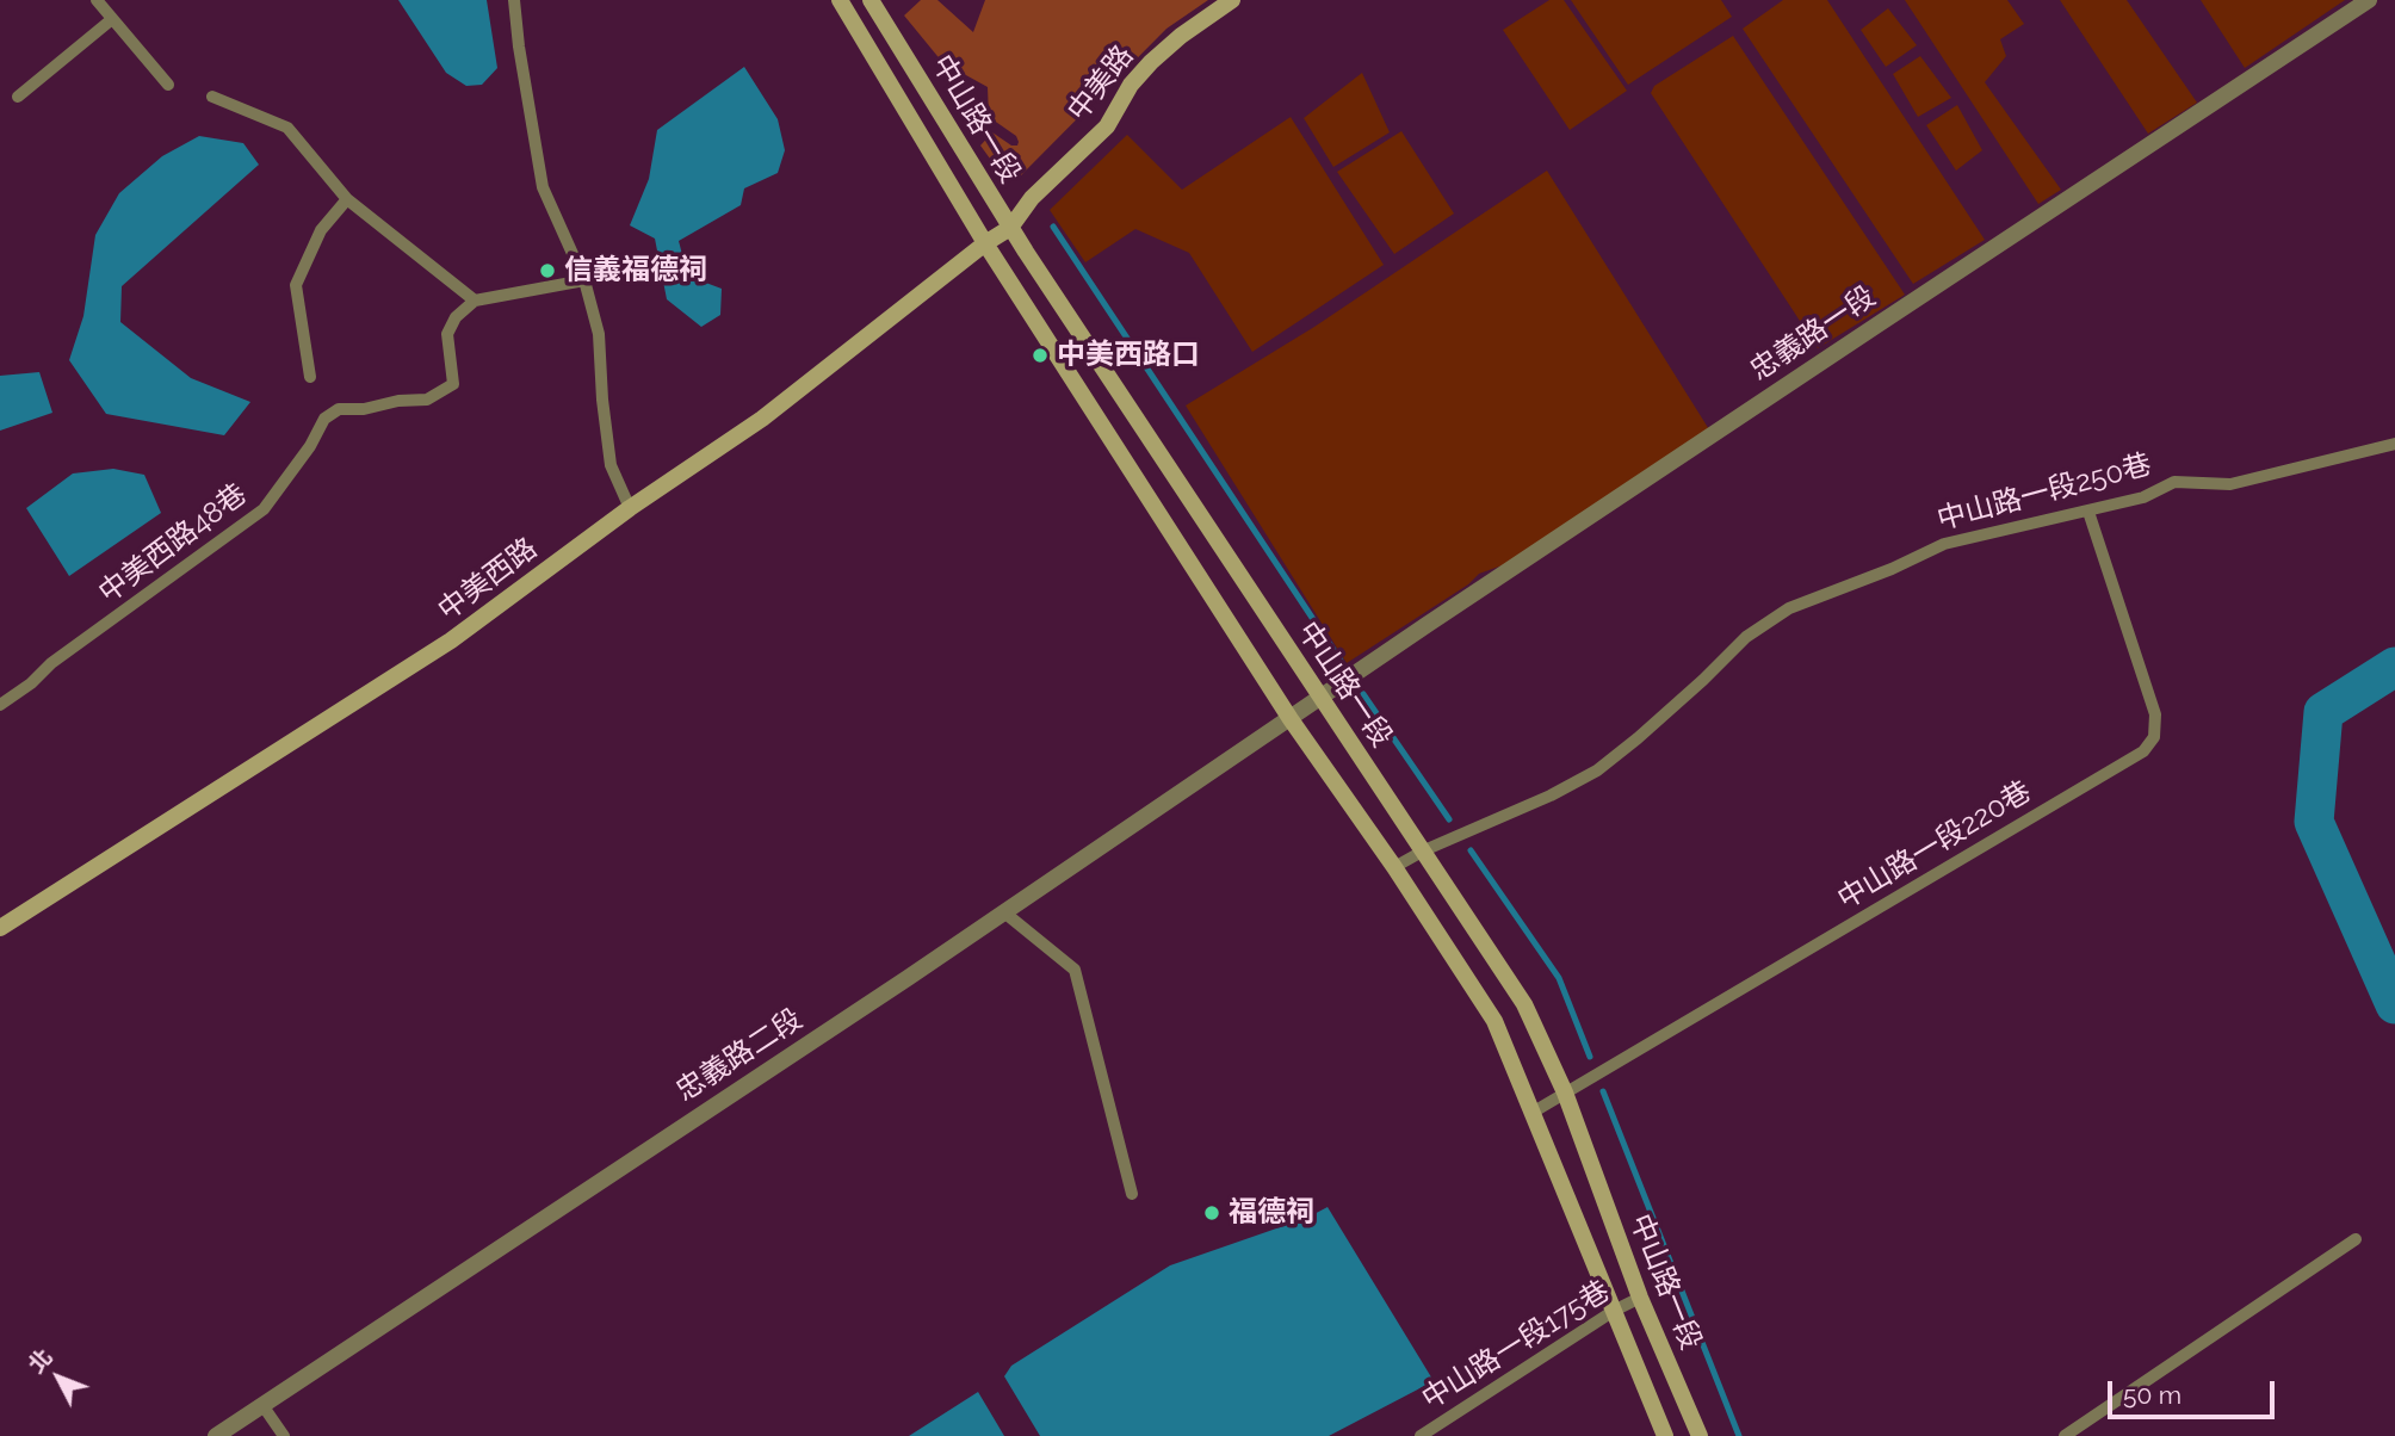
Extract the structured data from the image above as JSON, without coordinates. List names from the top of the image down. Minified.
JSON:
{"streets":{"street":["中美路","中山路一段","忠義路一段","中美西路","忠義路二段"],"lane":["中山路一段250巷","中美西路48巷","中山路一段220巷","中山路一段175巷"]},"crossings":[["中美路","中山路一段"],["中美路","中美西路"],["中山路一段","忠義路一段"],["中山路一段","中山路一段250巷"],["中山路一段","中美西路"],["中山路一段","中山路一段220巷"],["中山路一段","忠義路二段"],["中山路一段","中山路一段175巷"],["忠義路一段","忠義路二段"],["中山路一段250巷","中山路一段220巷"]],"places":["信義福德祠","中美西路口","福德祠"],"scale_bar":"50 m","north":"top left"}
